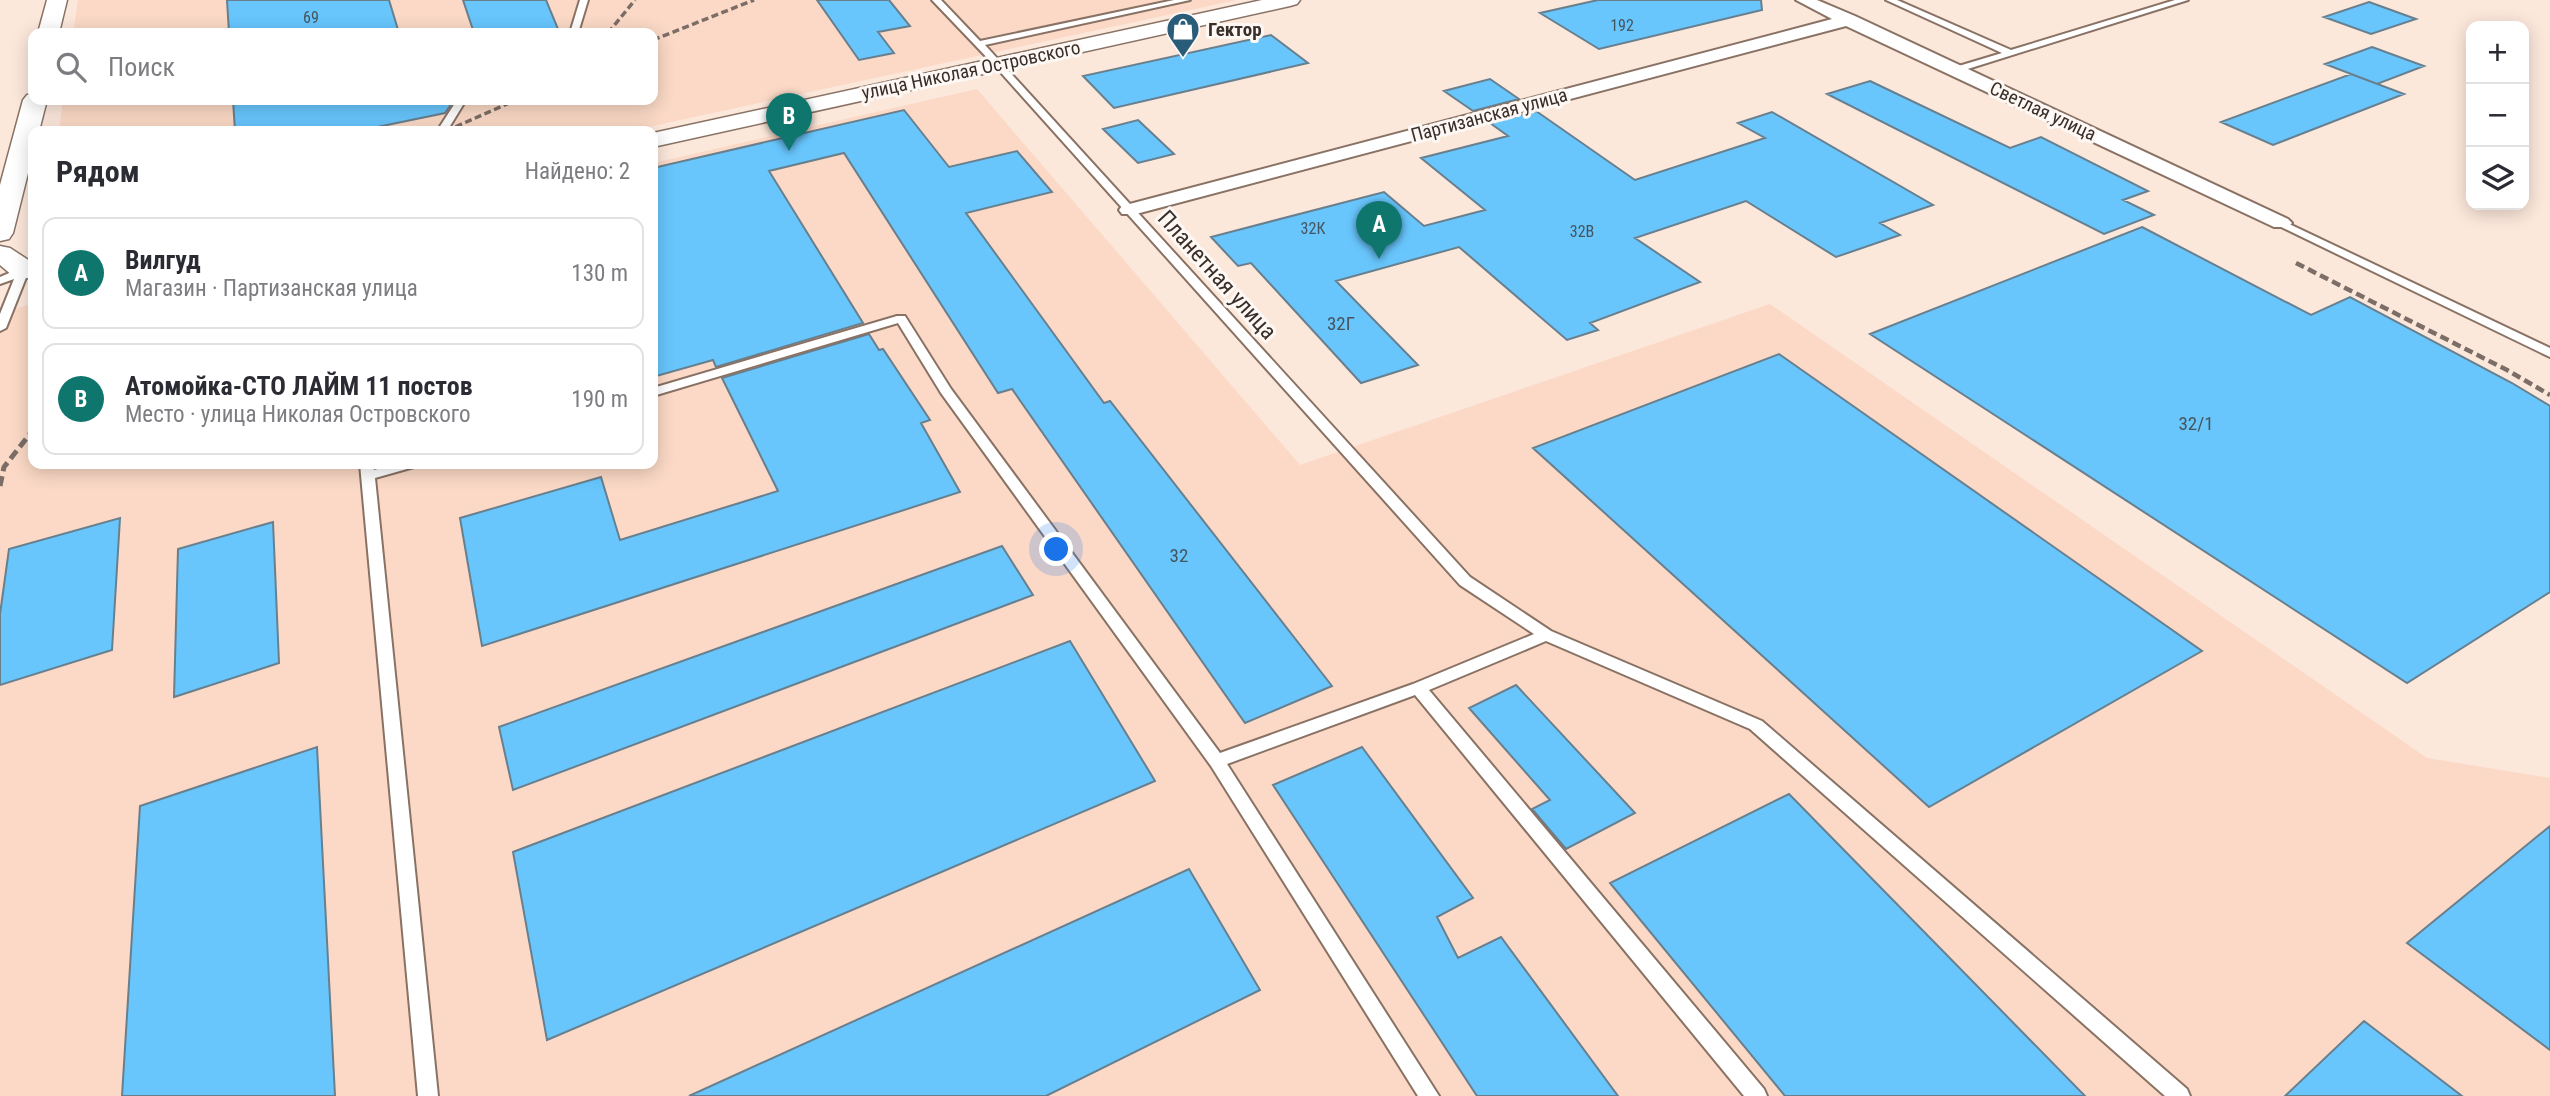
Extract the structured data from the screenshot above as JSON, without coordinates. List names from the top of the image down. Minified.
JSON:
{"streets":{"street":["улица Николая Островского","Светлая улица","Партизанская улица"],"lane":["Планетная улица"]},"crossings":[["улица Николая Островского","Планетная улица"],["Светлая улица","Партизанская улица"],["Партизанская улица","Планетная улица"]],"places":{"shop":["Гектор"]},"house_numbers":["69","192","32К","32В","32Г","32/1","32"],"page":{"map_buttons":["+","−"],"search":"Поиск","pins":["B","A"],"heading":["Рядом","Найдено: 2"],"list":[{"mark":"A","name":"Вилгуд","note":"Магазин · Партизанская улица","value":"130 m"},{"mark":"B","name":"Атомойка-СТО ЛАЙМ 11 постов","note":"Место · улица Николая Островского","value":"190 m"}]}}
